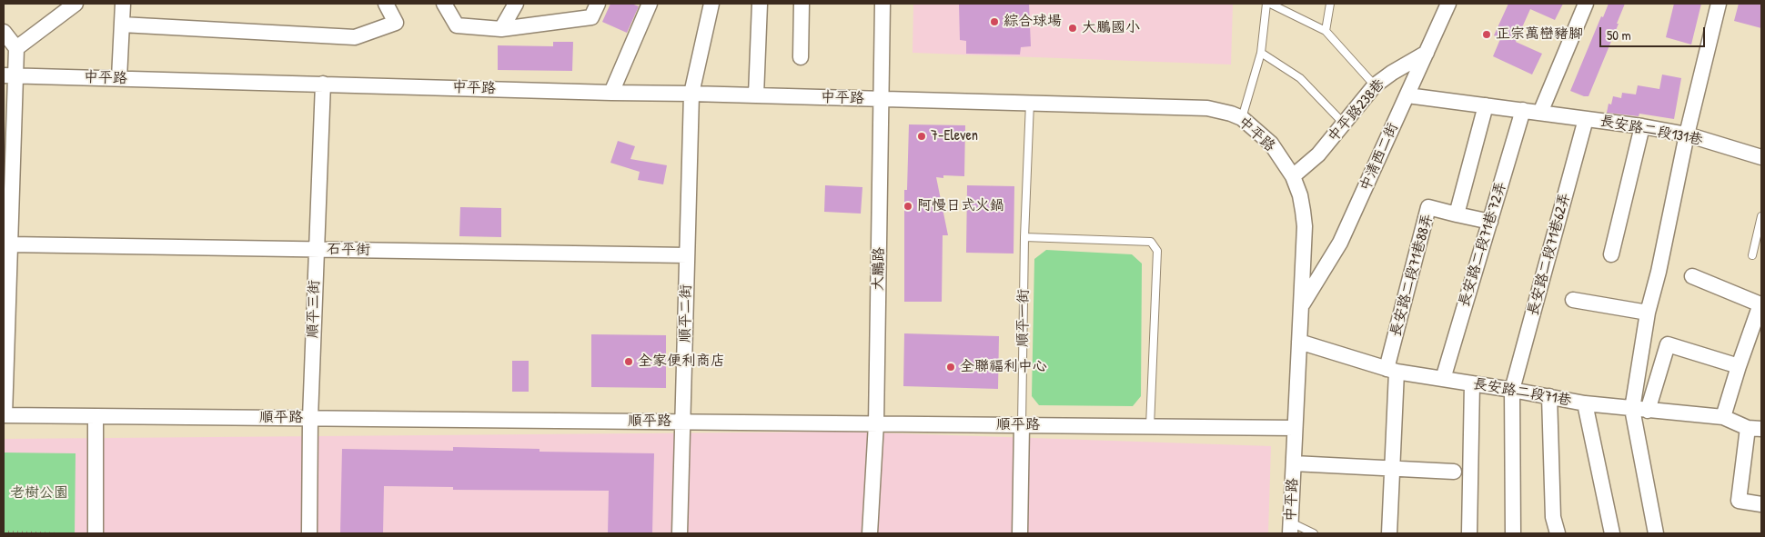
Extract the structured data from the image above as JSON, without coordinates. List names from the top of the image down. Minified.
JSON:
{"streets":{"street":["中平路","中平路238巷","長安路二段131巷","中清西二街","長安路二段71巷˙72弄","石平街","長安路二段71巷62弄","大鵬路","長安路二段71巷88弄","順平三街","順平二街","順平一街","長安路二段71巷","順平路"]},"crossings":[["中平路","中平路238巷"],["中平路","中清西二街"],["中平路","大鵬路"],["中平路","順平三街"],["中平路","順平二街"],["中平路","順平一街"],["中平路","長安路二段71巷"],["中平路","順平路"],["中平路238巷","中清西二街"],["長安路二段131巷","中清西二街"],["長安路二段131巷","長安路二段71巷˙72弄"],["長安路二段131巷","長安路二段71巷62弄"],["長安路二段131巷","長安路二段71巷88弄"],["長安路二段71巷˙72弄","長安路二段71巷88弄"],["長安路二段71巷˙72弄","長安路二段71巷"],["石平街","順平三街"],["石平街","順平二街"],["長安路二段71巷62弄","長安路二段71巷"],["大鵬路","順平路"],["長安路二段71巷88弄","長安路二段71巷"],["順平三街","順平路"],["順平二街","順平路"],["順平一街","順平路"]],"parks":["老樹公園"],"places":["綜合球場","大鵬國小","正宗萬巒豬腳","7-Eleven","阿慢日式火鍋","全家便利商店","全聯福利中心"],"scale_bar":"50 m"}
